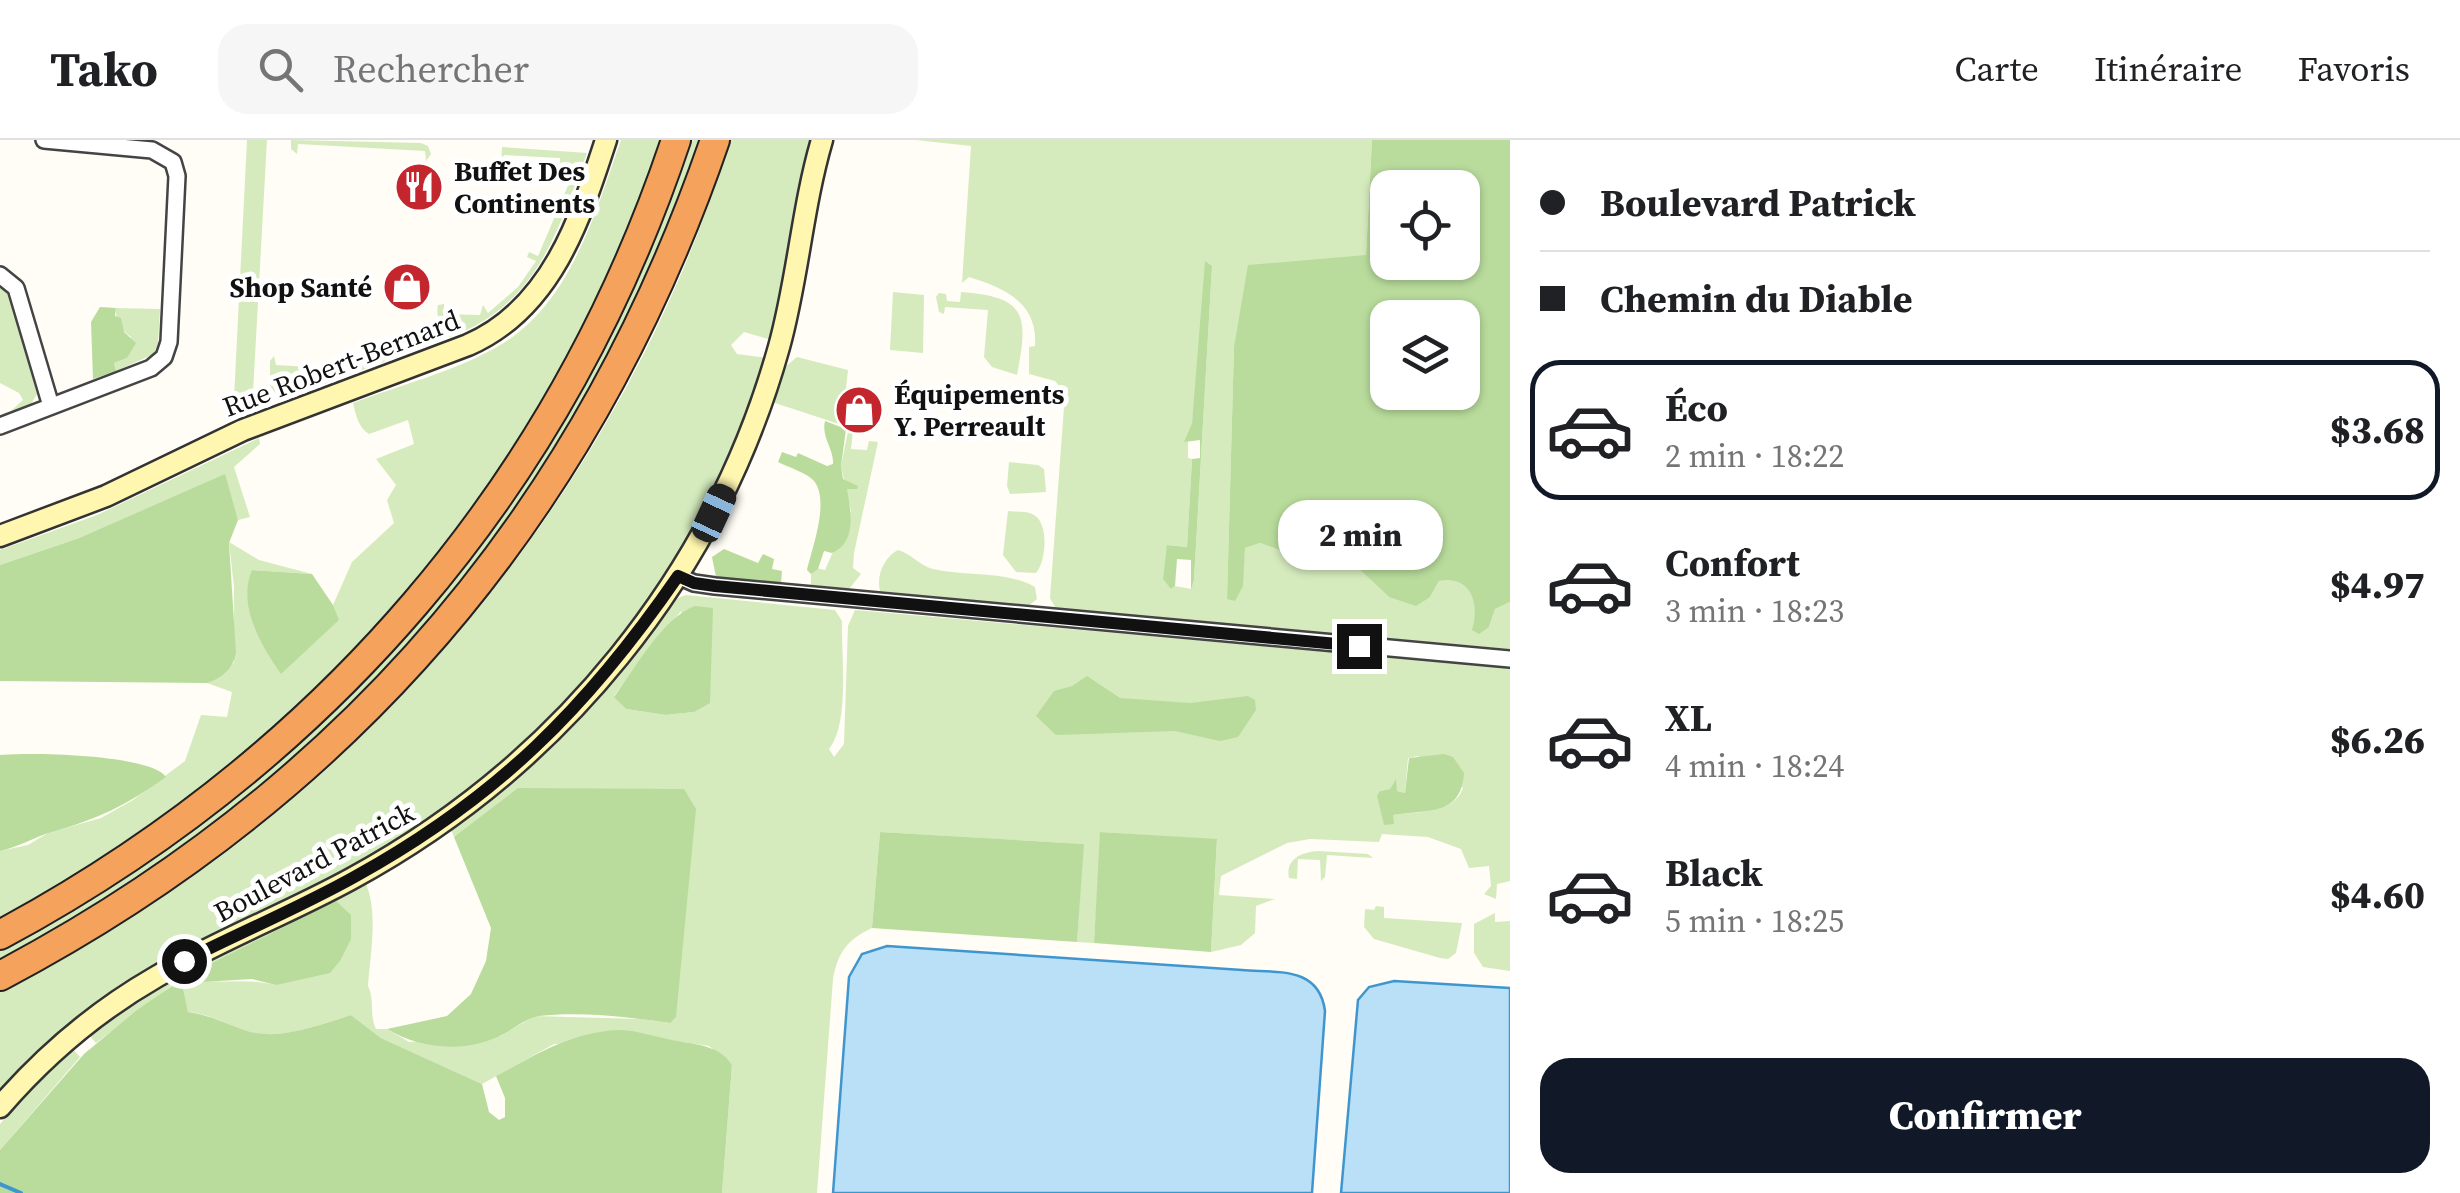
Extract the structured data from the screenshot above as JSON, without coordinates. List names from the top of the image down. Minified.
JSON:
{"streets":{"street":["Rue Robert-Bernard","Boulevard Patrick"]},"places":{"restaurant":["Buffet Des Continents"],"shop":["Shop Santé","Équipements Y. Perreault"]},"page":{"header":"Tako","search":"Rechercher","nav":["Carte","Itinéraire","Favoris"],"banner":["Boulevard Patrick","Chemin du Diable"],"list":[{"name":"Éco","note":"2 min · 18:22","value":"$3.68"},{"name":"Confort","note":"3 min · 18:23","value":"$4.97"},{"name":"XL","note":"4 min · 18:24","value":"$6.26"},{"name":"Black","note":"5 min · 18:25","value":"$4.60"}],"bubble":"2 min","buttons":"Confirmer"}}
